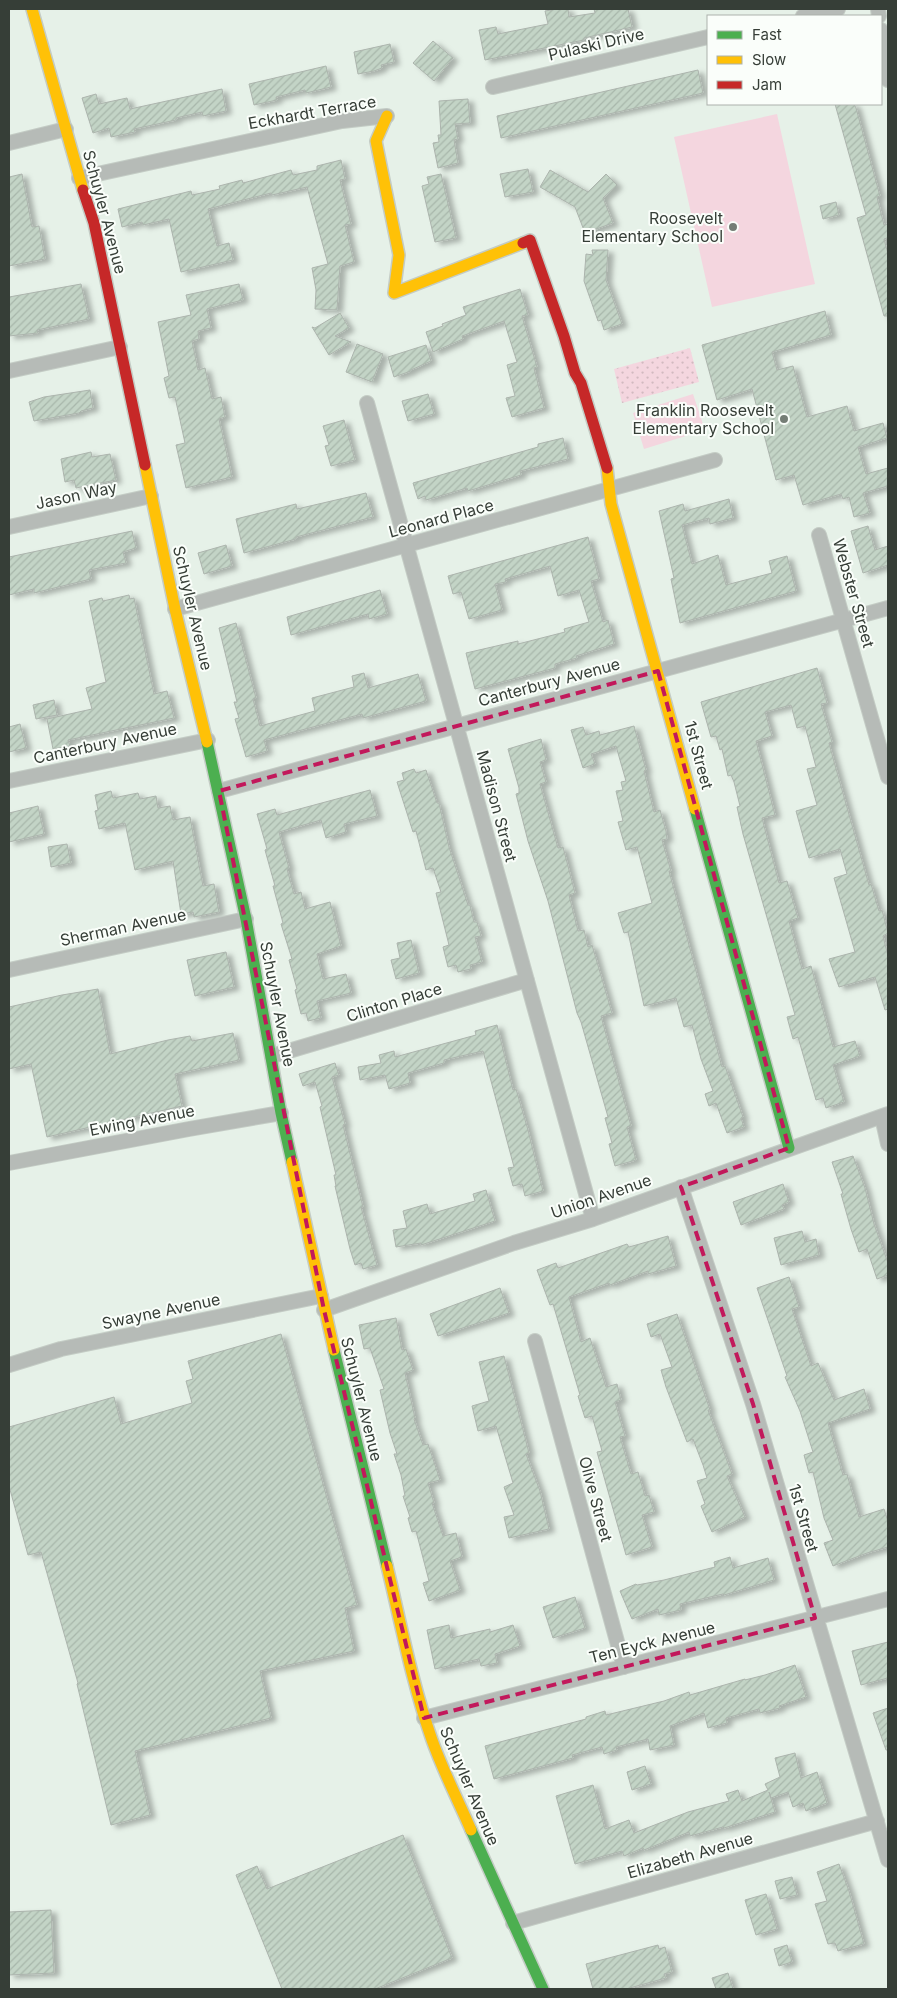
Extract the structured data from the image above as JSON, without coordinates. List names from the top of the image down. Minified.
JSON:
{"streets":{"street":["Pulaski Drive","Eckhardt Terrace","Schuyler Avenue","Jason Way","Leonard Place","Webster Street","Canterbury Avenue","1st Street","Madison Street","Sherman Avenue","Clinton Place","Ewing Avenue","Union Avenue","Swayne Avenue","Olive Street","Ten Eyck Avenue","Elizabeth Avenue"]},"crossings":[["Eckhardt Terrace","Schuyler Avenue"],["Eckhardt Terrace","1st Street"],["Schuyler Avenue","Jason Way"],["Schuyler Avenue","Leonard Place"],["Schuyler Avenue","Canterbury Avenue"],["Schuyler Avenue","Sherman Avenue"],["Schuyler Avenue","Clinton Place"],["Schuyler Avenue","Ewing Avenue"],["Schuyler Avenue","Union Avenue"],["Schuyler Avenue","Swayne Avenue"],["Schuyler Avenue","Ten Eyck Avenue"],["Schuyler Avenue","Elizabeth Avenue"],["Leonard Place","1st Street"],["Leonard Place","Madison Street"],["Webster Street","Canterbury Avenue"],["Canterbury Avenue","1st Street"],["Canterbury Avenue","Madison Street"],["1st Street","Union Avenue"],["1st Street","Ten Eyck Avenue"],["1st Street","Elizabeth Avenue"],["Madison Street","Clinton Place"],["Madison Street","Union Avenue"],["Olive Street","Ten Eyck Avenue"]],"places":["Roosevelt Elementary School","Franklin Roosevelt Elementary School"],"legend":["Fast","Slow","Jam"]}
